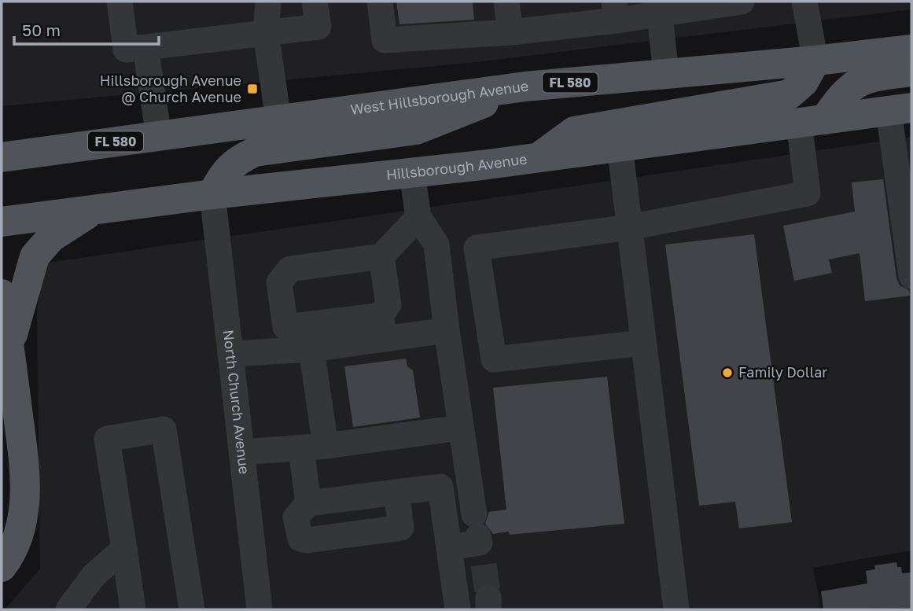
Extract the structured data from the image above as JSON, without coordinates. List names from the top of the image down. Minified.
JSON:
{"streets":{"main road":["FL 580","West Hillsborough Avenue","Hillsborough Avenue"],"street":["North Church Avenue"]},"crossings":[["Hillsborough Avenue","North Church Avenue"]],"places":{"transit":["Hillsborough Avenue @ Church Avenue"],"other":["Family Dollar"]},"scale_bar":"50 m"}
